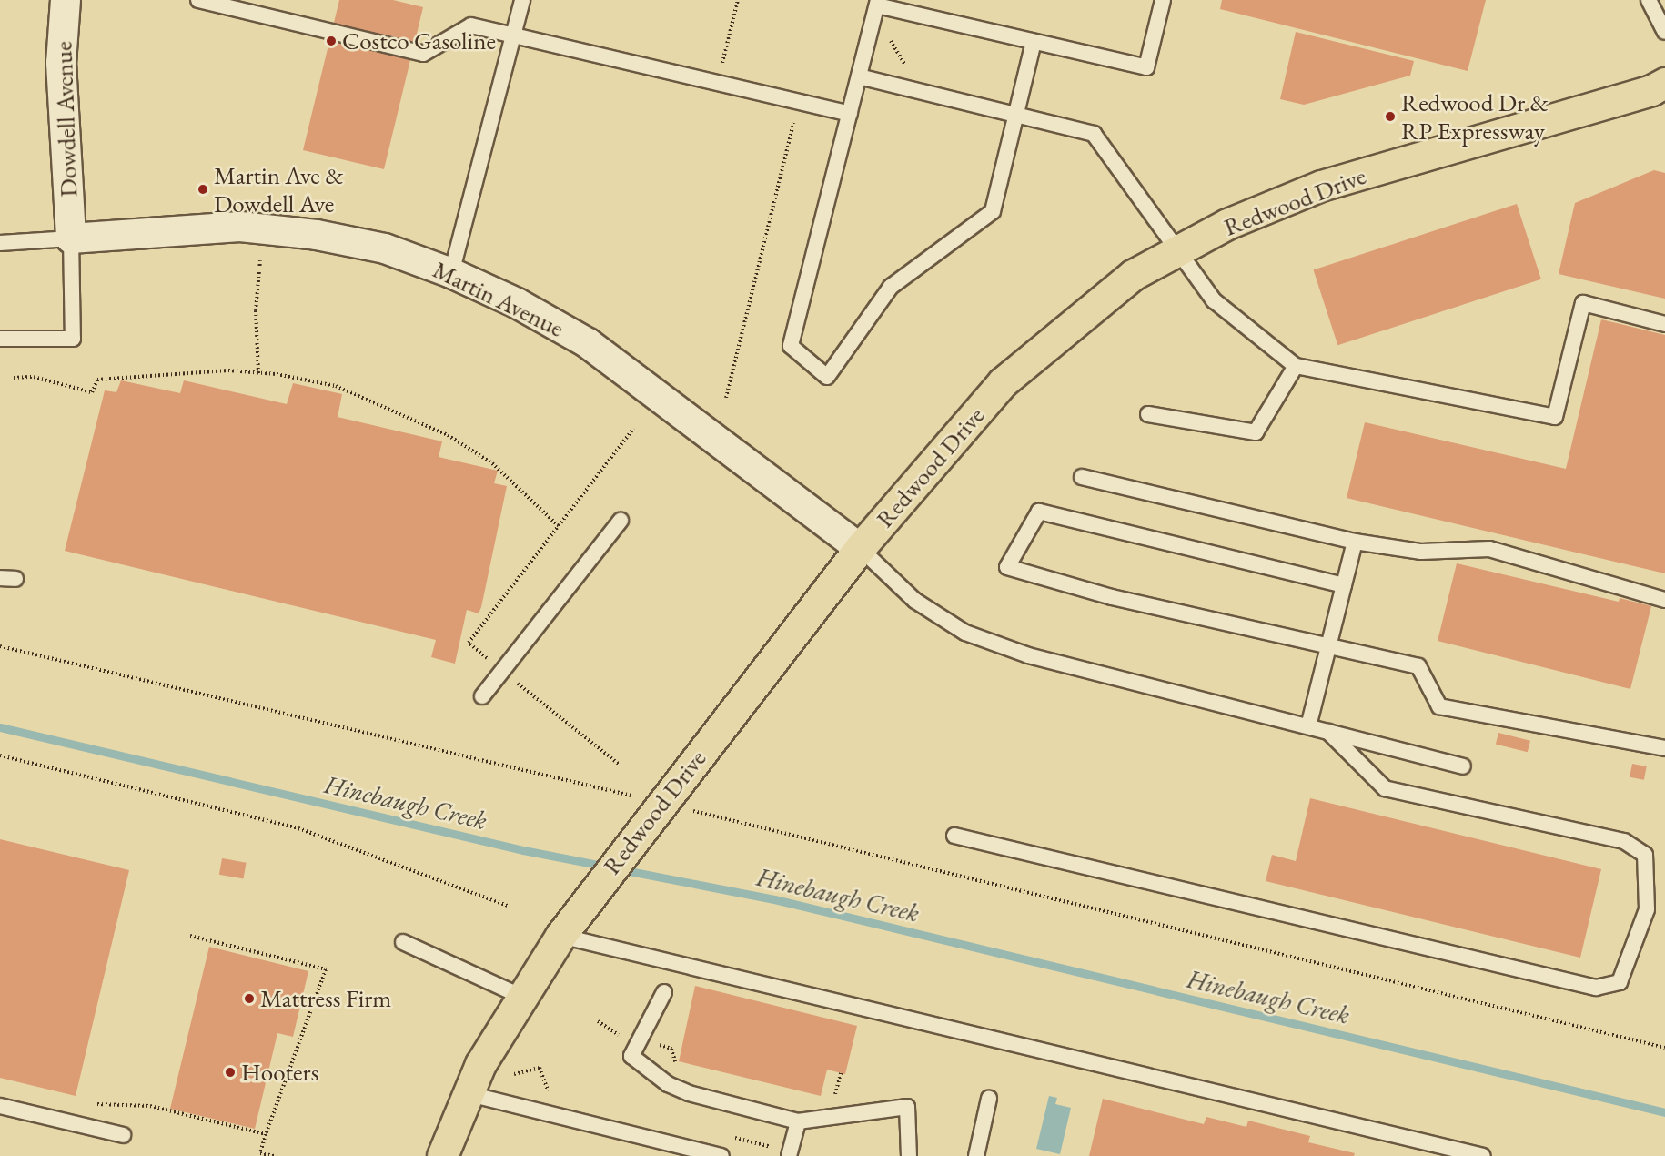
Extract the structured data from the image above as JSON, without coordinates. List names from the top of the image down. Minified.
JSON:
{"streets":{"main road":["Redwood Drive"],"street":["Dowdell Avenue","Martin Avenue"]},"crossings":[["Dowdell Avenue","Martin Avenue"],["Redwood Drive","Martin Avenue"]],"water":["Hinebaugh Creek"],"places":["Costco Gasoline","Redwood Dr & RP Expressway","Martin Ave & Dowdell Ave","Mattress Firm","Hooters"]}
